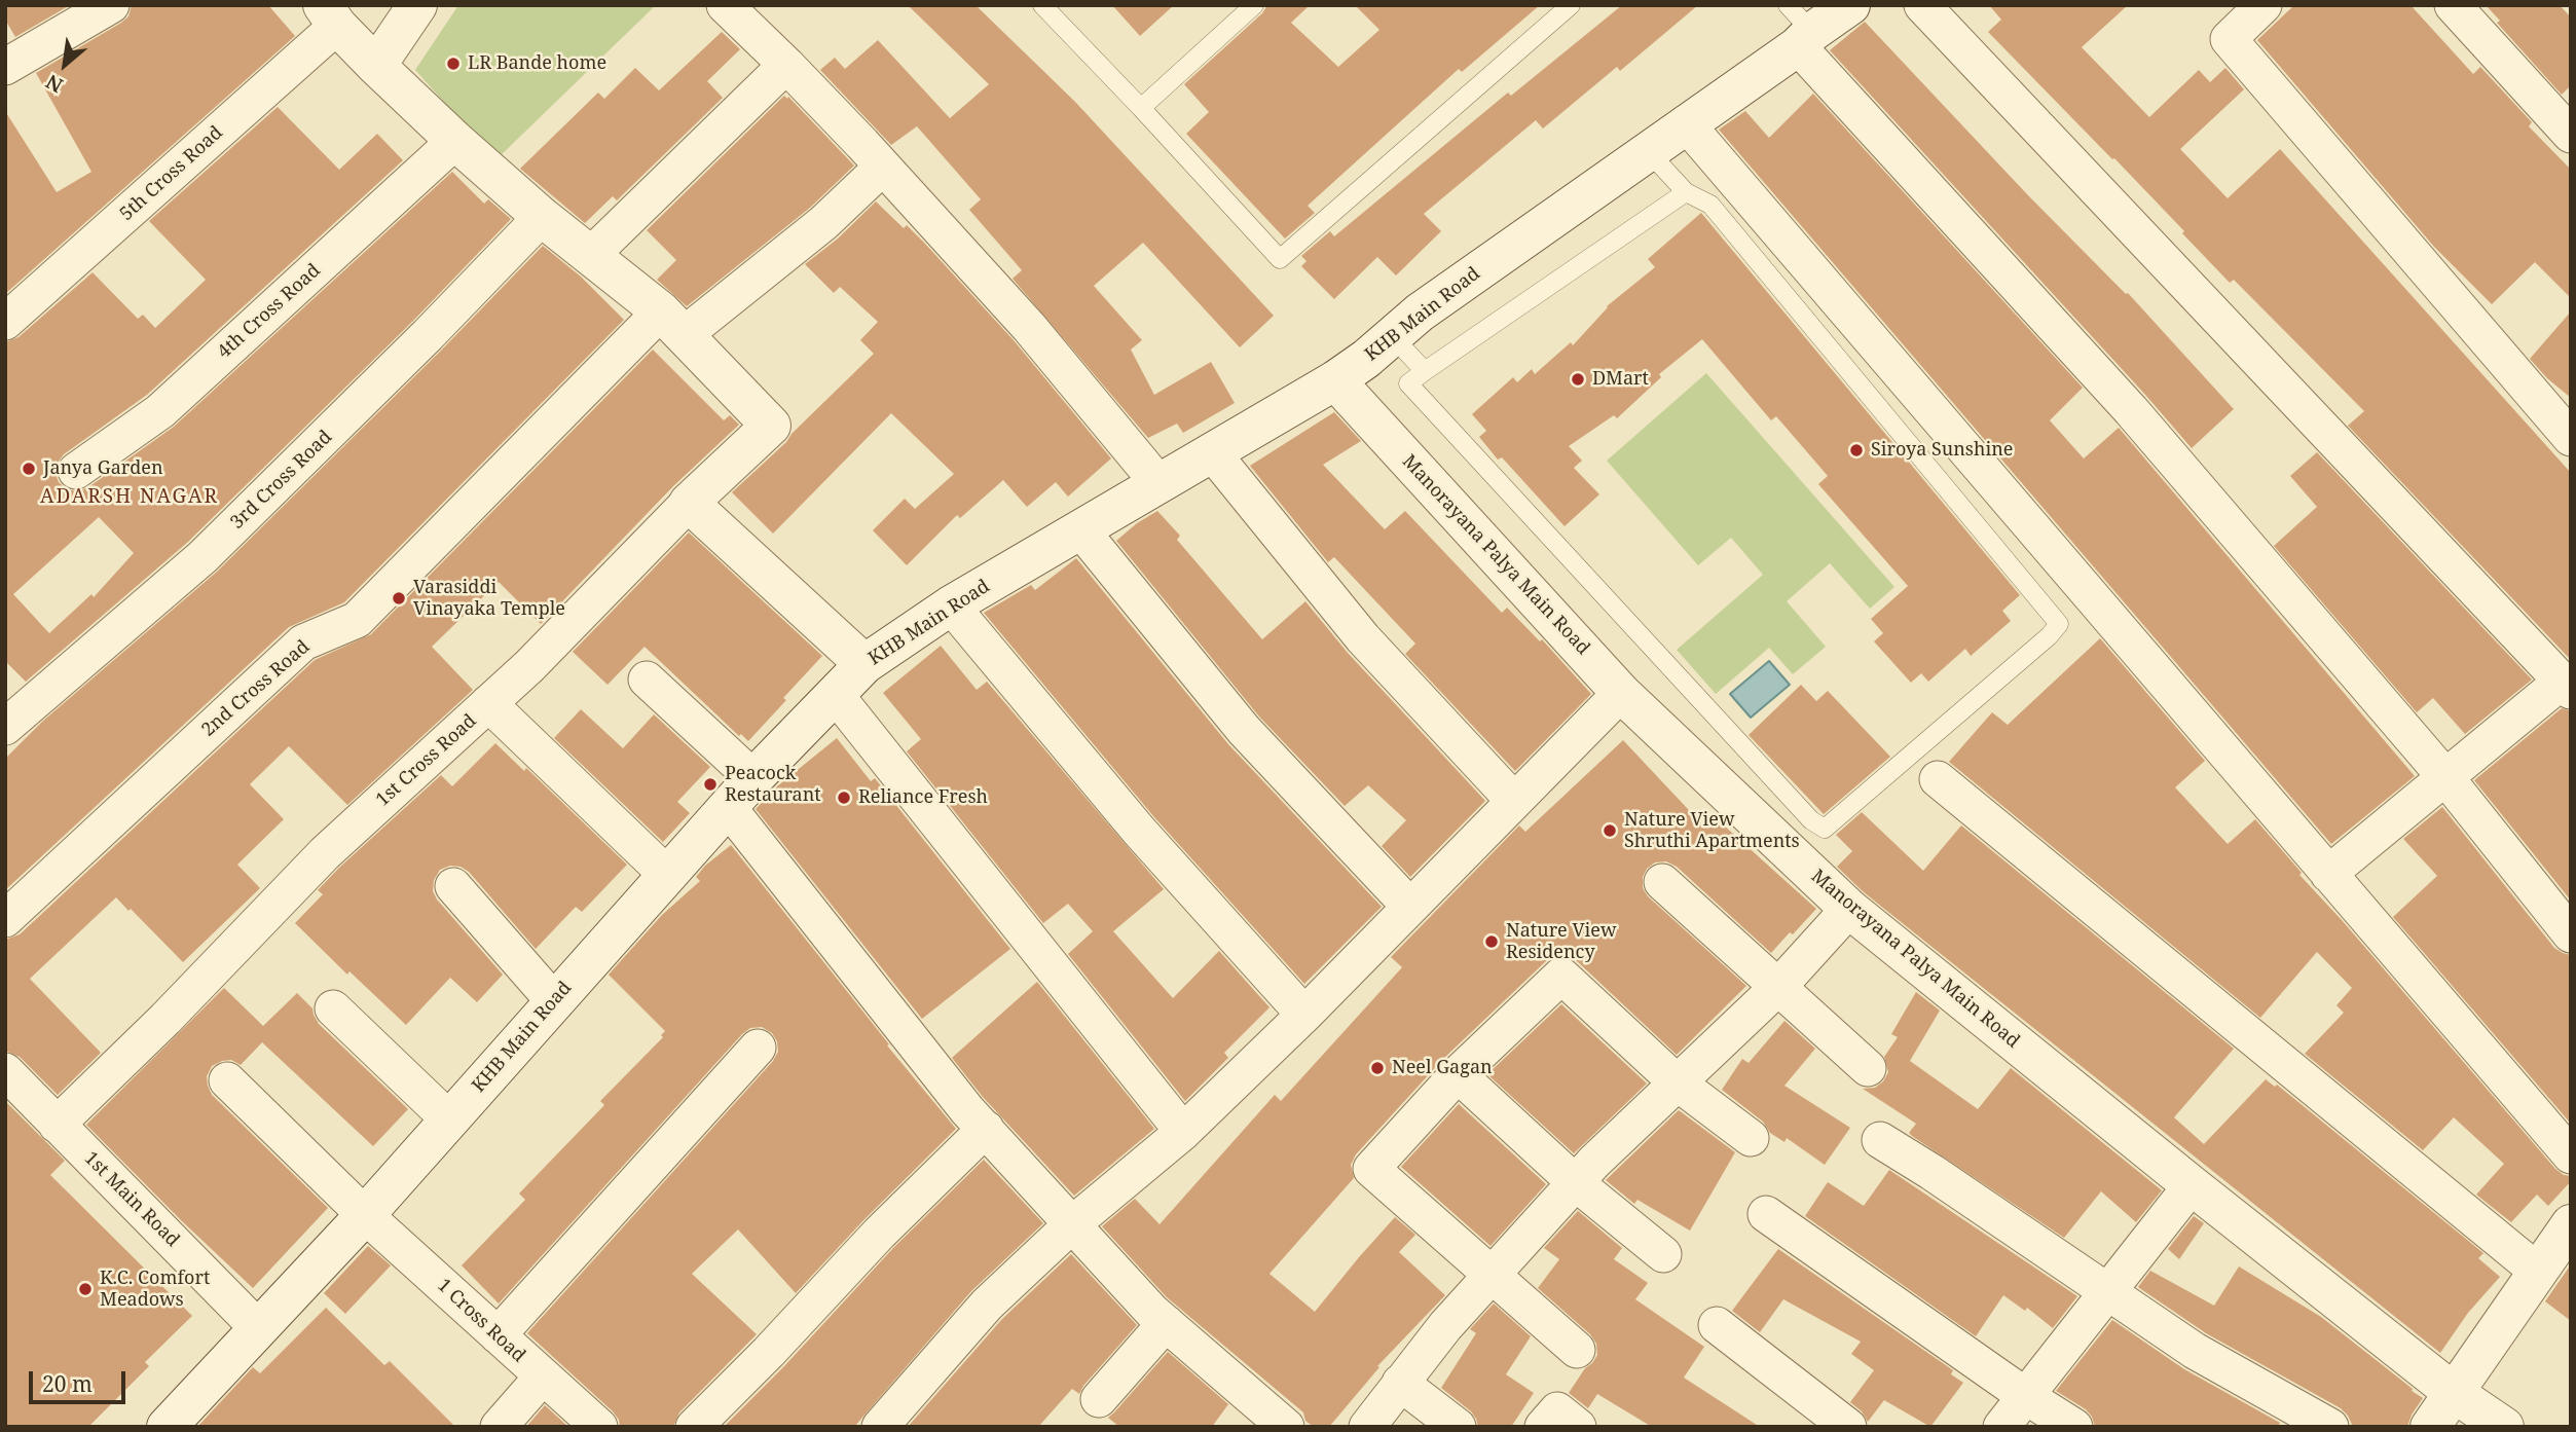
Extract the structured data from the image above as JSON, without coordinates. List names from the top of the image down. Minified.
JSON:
{"streets":{"street":["5th Cross Road","4th Cross Road","KHB Main Road","3rd Cross Road","Manorayana Palya Main Road","2nd Cross Road","1st Cross Road","1st Main Road","1 Cross Road"]},"crossings":[["KHB Main Road","Manorayana Palya Main Road"],["KHB Main Road","1st Main Road"],["KHB Main Road","1 Cross Road"],["1st Cross Road","1st Main Road"]],"districts":["ADARSH NAGAR"],"places":["LR Bande home","DMart","Siroya Sunshine","Janya Garden","Varasiddi Vinayaka Temple","Peacock Restaurant","Reliance Fresh","Nature View Shruthi Apartments","Nature View Residency","Neel Gagan","K.C. Comfort Meadows"],"scale_bar":"20 m","north":"bottom left"}
